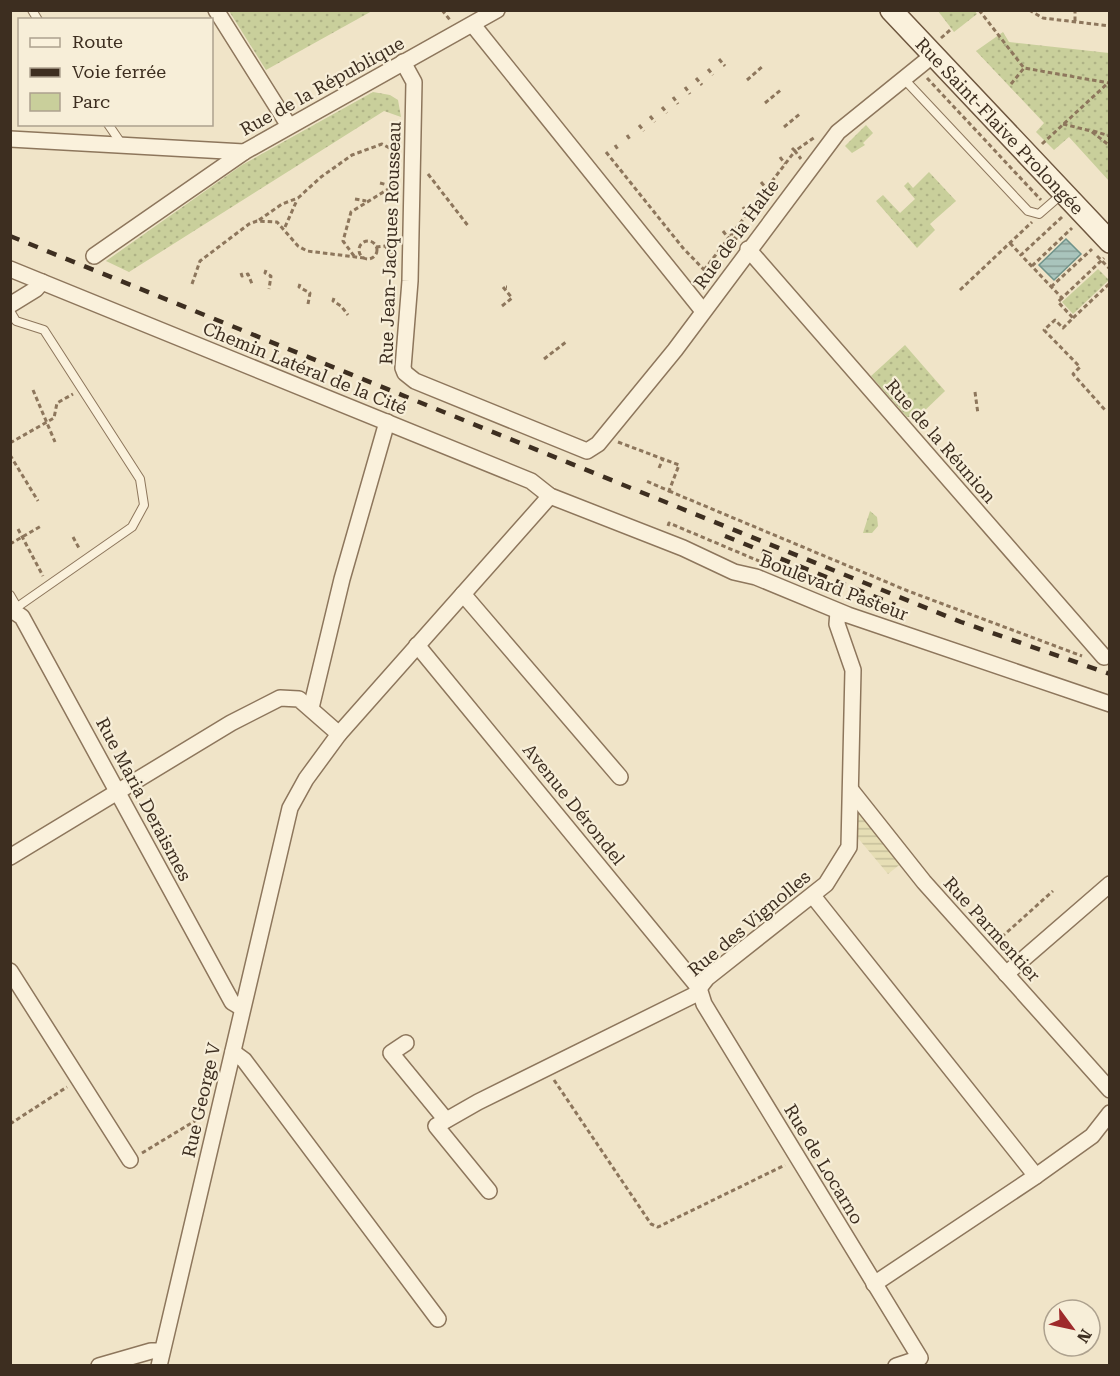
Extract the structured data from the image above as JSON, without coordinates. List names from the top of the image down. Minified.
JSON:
{"streets":{"main road":["Rue Saint-Flaive Prolongée"],"street":["Rue de la République","Rue de la Halte","Rue Jean-Jacques Rousseau","Chemin Latéral de la Cité","Rue de la Réunion","Boulevard Pasteur","Rue Maria Deraismes","Avenue Dérondel","Rue des Vignolles","Rue Parmentier","Rue George V","Rue de Locarno"]},"crossings":[["Rue de la République","Rue Jean-Jacques Rousseau"],["Rue Saint-Flaive Prolongée","Rue de la Halte"],["Rue de la Halte","Rue Jean-Jacques Rousseau"],["Rue de la Halte","Rue de la Réunion"],["Chemin Latéral de la Cité","Boulevard Pasteur"],["Chemin Latéral de la Cité","Rue George V"],["Boulevard Pasteur","Rue des Vignolles"],["Boulevard Pasteur","Rue George V"],["Rue Maria Deraismes","Rue George V"],["Avenue Dérondel","Rue des Vignolles"],["Avenue Dérondel","Rue George V"],["Avenue Dérondel","Rue de Locarno"],["Rue des Vignolles","Rue Parmentier"],["Rue des Vignolles","Rue de Locarno"]],"legend":["Route","Voie ferrée","Parc"],"north":"bottom right"}
